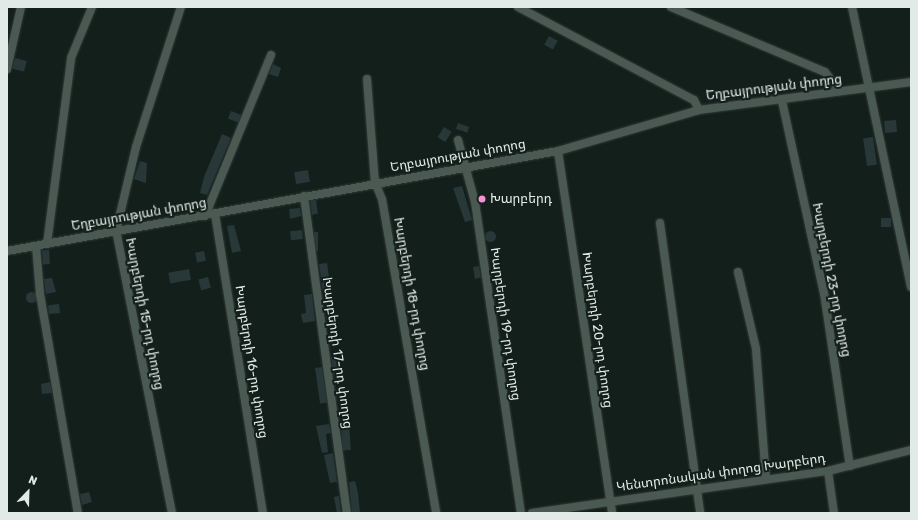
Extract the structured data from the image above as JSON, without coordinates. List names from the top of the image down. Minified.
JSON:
{"streets":{"street":["Եղբայրության փողոց","Խարբերդի 23-րդ փողոց","Խարբերդի 18-րդ փողոց","Խարբերդի 15-րդ փողոց","Խարբերդի 19-րդ փողոց","Խարբերդի 20-րդ փողոց","Խարբերդի 17-րդ փողոց","Խարբերդի 16-րդ փողոց","Կենտրոնական փողոց Խարբերդ"]},"crossings":[["Եղբայրության փողոց","Խարբերդի 23-րդ փողոց"],["Եղբայրության փողոց","Խարբերդի 18-րդ փողոց"],["Եղբայրության փողոց","Խարբերդի 15-րդ փողոց"],["Եղբայրության փողոց","Խարբերդի 19-րդ փողոց"],["Եղբայրության փողոց","Խարբերդի 20-րդ փողոց"],["Եղբայրության փողոց","Խարբերդի 17-րդ փողոց"],["Եղբայրության փողոց","Խարբերդի 16-րդ փողոց"],["Խարբերդի 23-րդ փողոց","Կենտրոնական փողոց Խարբերդ"],["Խարբերդի 20-րդ փողոց","Կենտրոնական փողոց Խարբերդ"]],"places":["Խարբերդ"],"north":"top right"}
